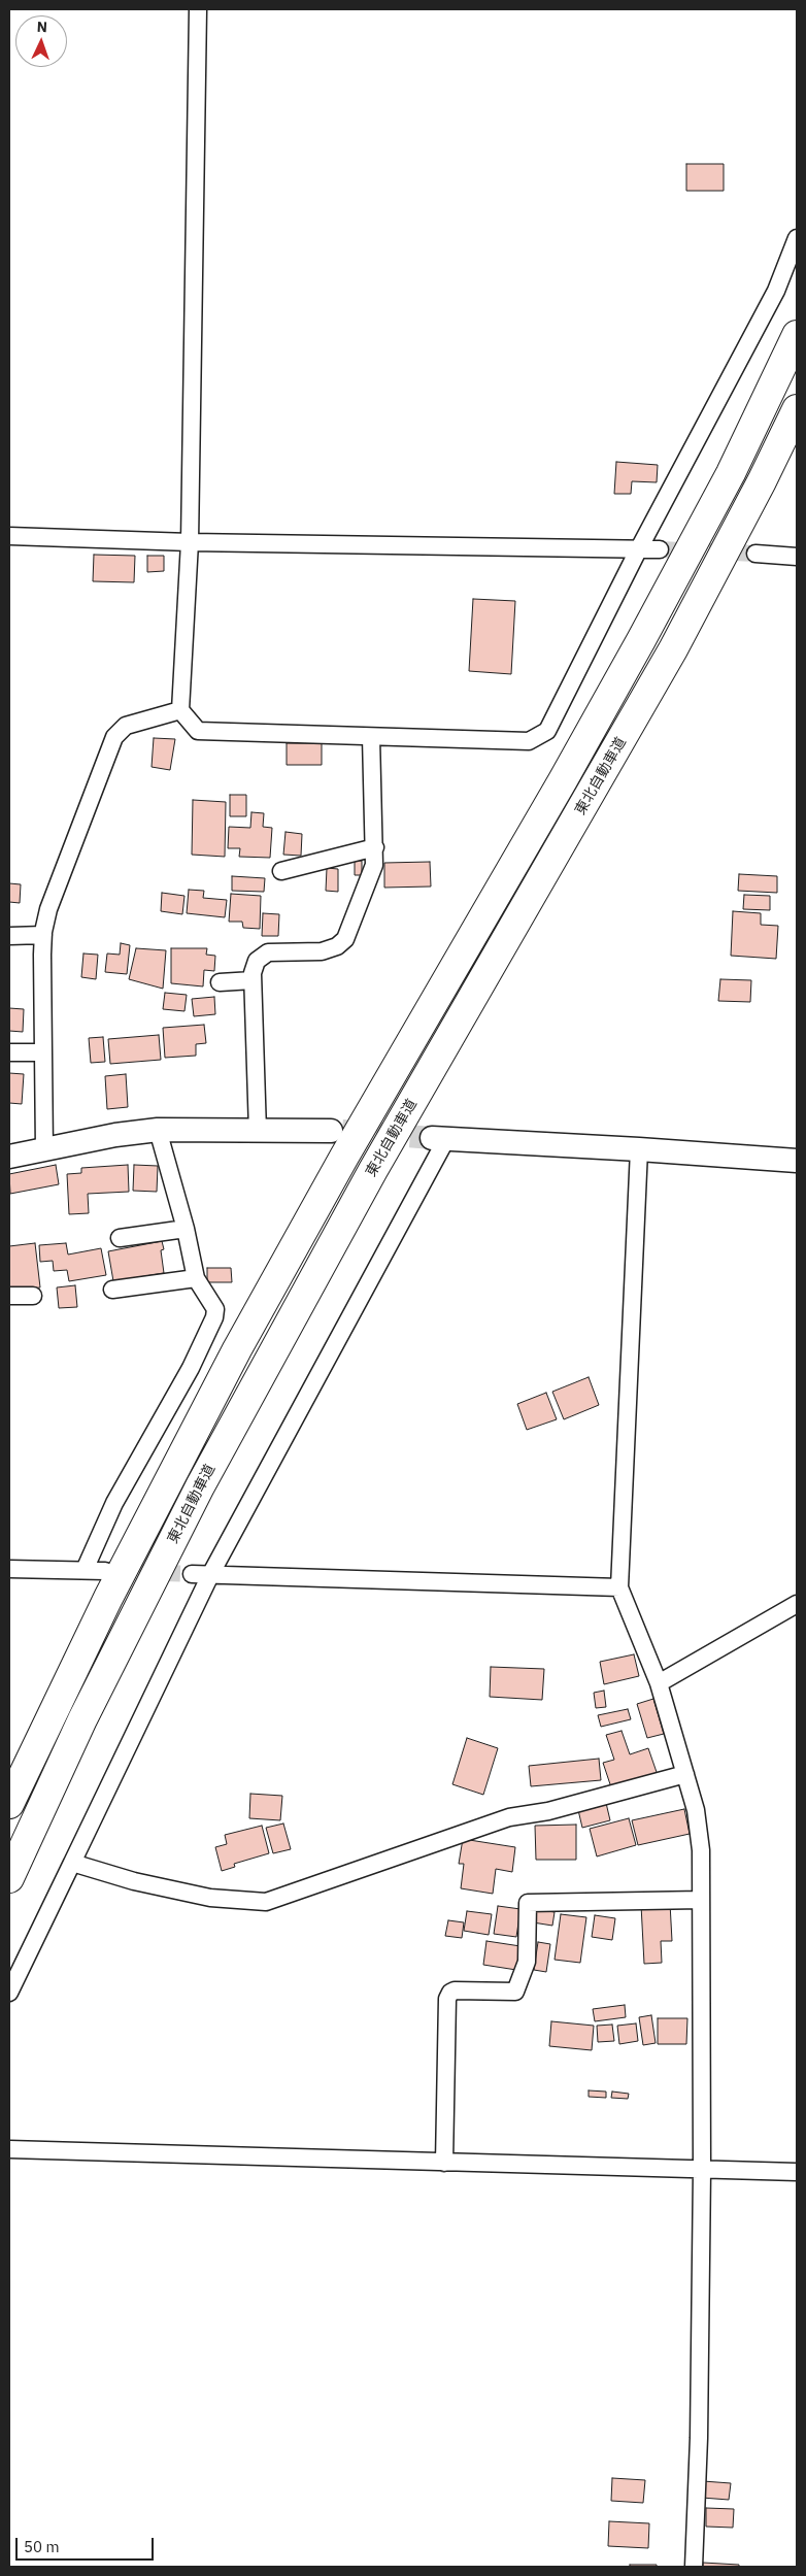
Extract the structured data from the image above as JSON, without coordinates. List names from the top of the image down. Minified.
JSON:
{"streets":{"highway":["東北自動車道"]},"scale_bar":"50 m","north":"top"}
